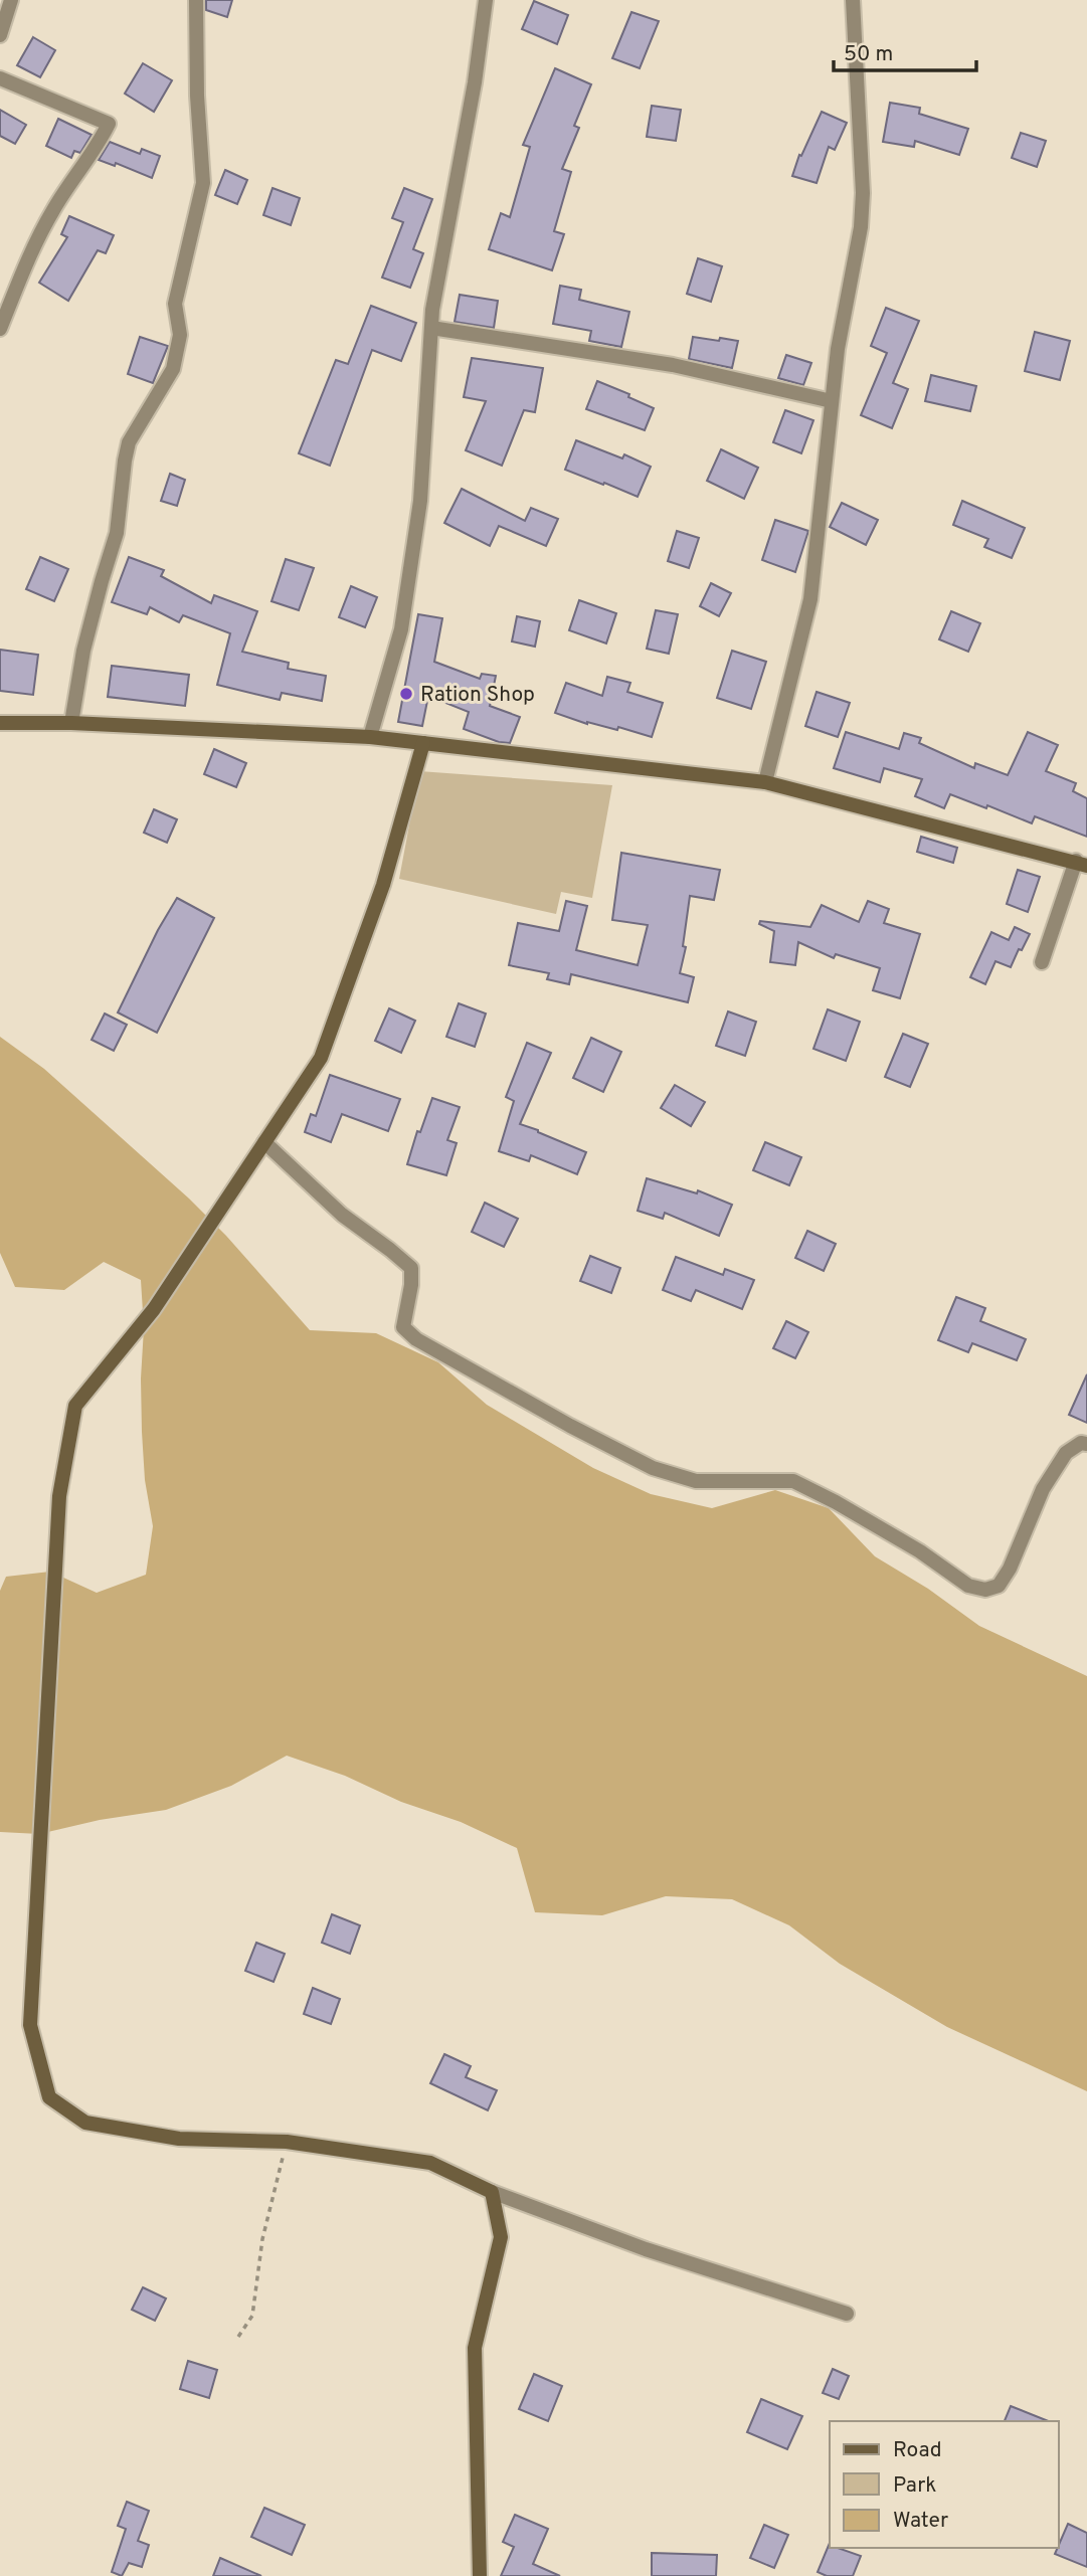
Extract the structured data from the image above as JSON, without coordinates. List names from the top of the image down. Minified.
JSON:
{"places":["Ration Shop"],"legend":["Road","Park","Water"],"scale_bar":"50 m"}
